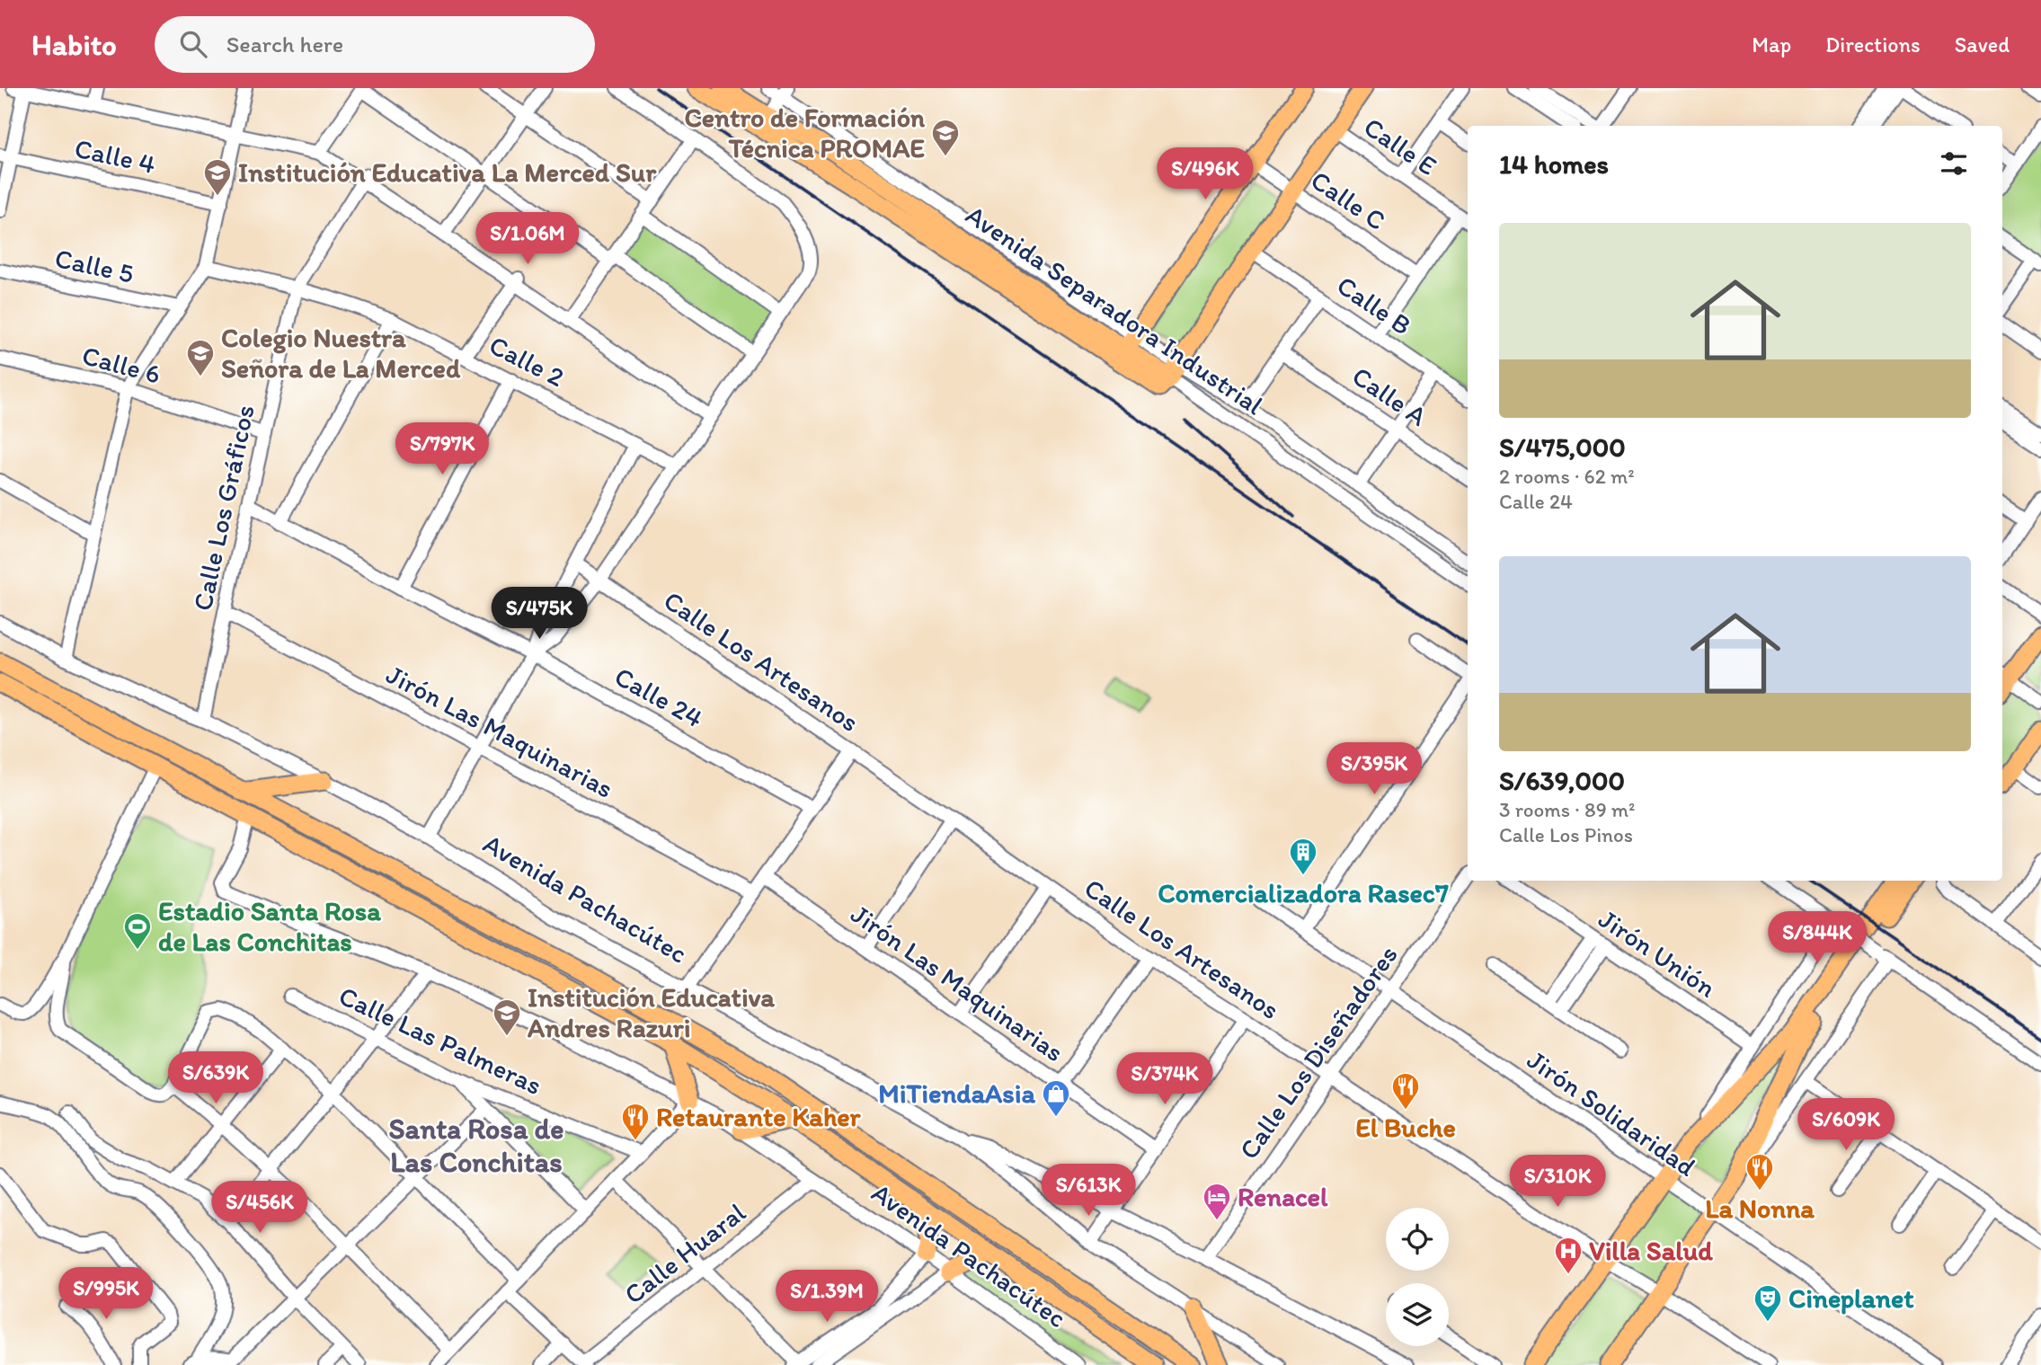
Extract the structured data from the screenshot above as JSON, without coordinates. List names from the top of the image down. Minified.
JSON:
{"streets":{"main road":["Avenida Separadora Industrial","Avenida Pachacútec"],"street":["Calle E","Calle 4","Calle C","Calle 5","Calle B","Calle 2","Calle 6","Calle A","Calle Los Gráficos","Calle Los Artesanos","Calle 24","Jirón Las Maquinarias","Jirón Unión","Calle Las Palmeras","Calle Los Diseñadores","Jirón Solidaridad","Calle Huaral"]},"crossings":[["Calle 2","Calle Los Gráficos"],["Calle 6","Calle Los Gráficos"],["Calle Los Gráficos","Calle 24"],["Calle Los Gráficos","Jirón Las Maquinarias"],["Calle Los Gráficos","Avenida Pachacútec"],["Calle Los Artesanos","Calle Los Diseñadores"],["Avenida Pachacútec","Calle Huaral"],["Calle Los Diseñadores","Jirón Solidaridad"]],"districts":["Santa Rosa de Las Conchitas"],"places":{"school or university":["Centro de Formación Técnica PROMAE","Institución Educativa La Merced Sur","Colegio Nuestra Señora de La Merced","Institución Educativa Andres Razuri"],"building":["Comercializadora Rasec7"],"sports":["Estadio Santa Rosa de Las Conchitas"],"restaurant":["El Buche","Retaurante Kaher","La Nonna"],"shop":["MiTiendaAsia"],"hotel":["Renacel"],"hospital":["Villa Salud"],"theatre":["Cineplanet"]},"page":{"header":"Habito","search":"Search here","nav":["Map","Directions","Saved"],"heading":"14 homes","price":["S/496K","S/1.06M","S/797K","S/475K","S/395K","S/844K","S/639K","S/374K","S/609K","S/310K","S/613K","S/456K","S/995K","S/1.39M"],"list":[{"name":"S/475,000","note":"2 rooms · 62 m² · Calle 24"},{"name":"S/639,000","note":"3 rooms · 89 m² · Calle Los Pinos"}]}}
